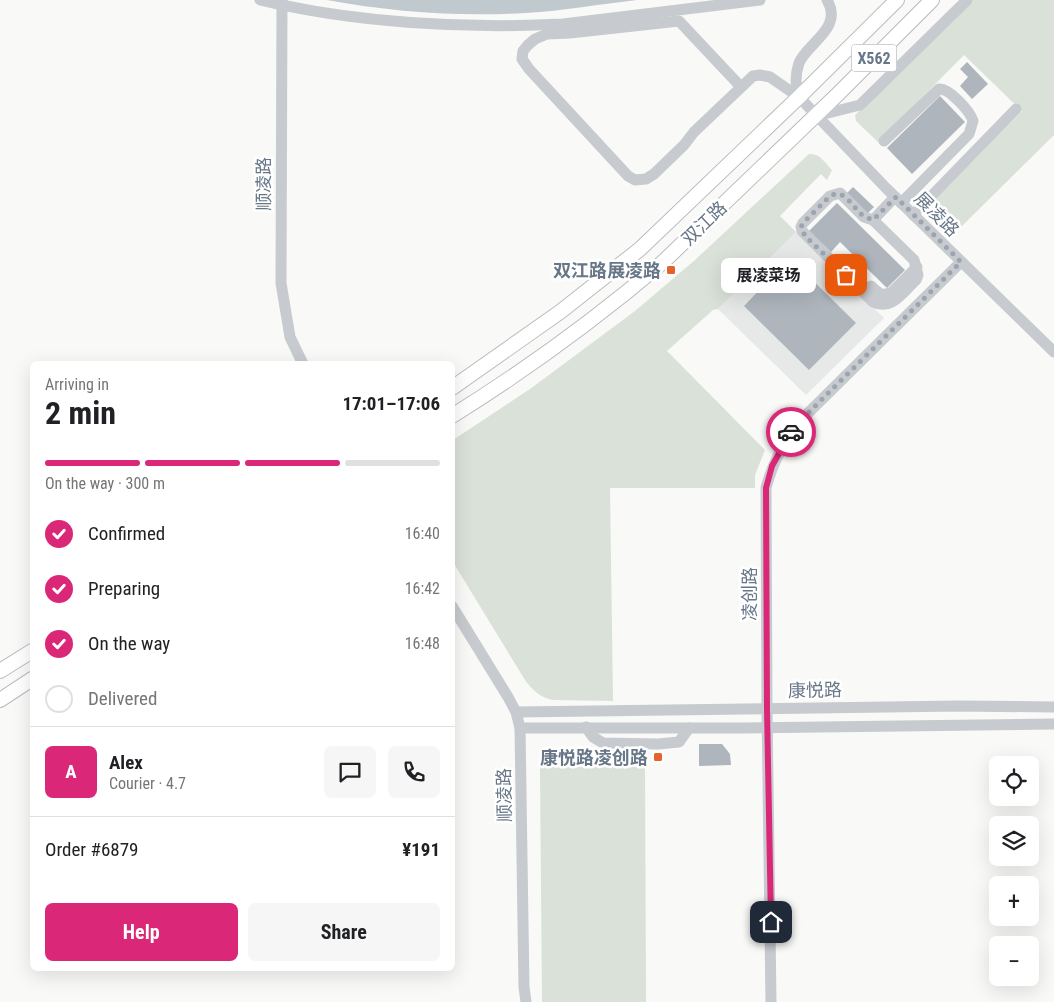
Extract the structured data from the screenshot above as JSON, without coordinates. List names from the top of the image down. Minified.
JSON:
{"streets":{"main road":["X562","双江路"],"street":["顺凌路","展凌路","凌创路","康悦路"]},"crossings":[["顺凌路","康悦路"],["展凌路","双江路"],["展凌路","凌创路"],["凌创路","康悦路"]],"places":{"transit":["双江路展凌路","康悦路凌创路"],"other":["展凌菜场"]},"page":{"bubble":"展凌菜场","heading":["2 min","Arriving in","17:01–17:06"],"panel":["Alex","Courier · 4.7","Order #6879","¥191"],"bar":"On the way · 300 m","list":[["Confirmed","16:40"],["Preparing","16:42"],["On the way","16:48"],"Delivered"],"round":"A","map_buttons":["+","−"],"buttons":["Help","Share"]}}
